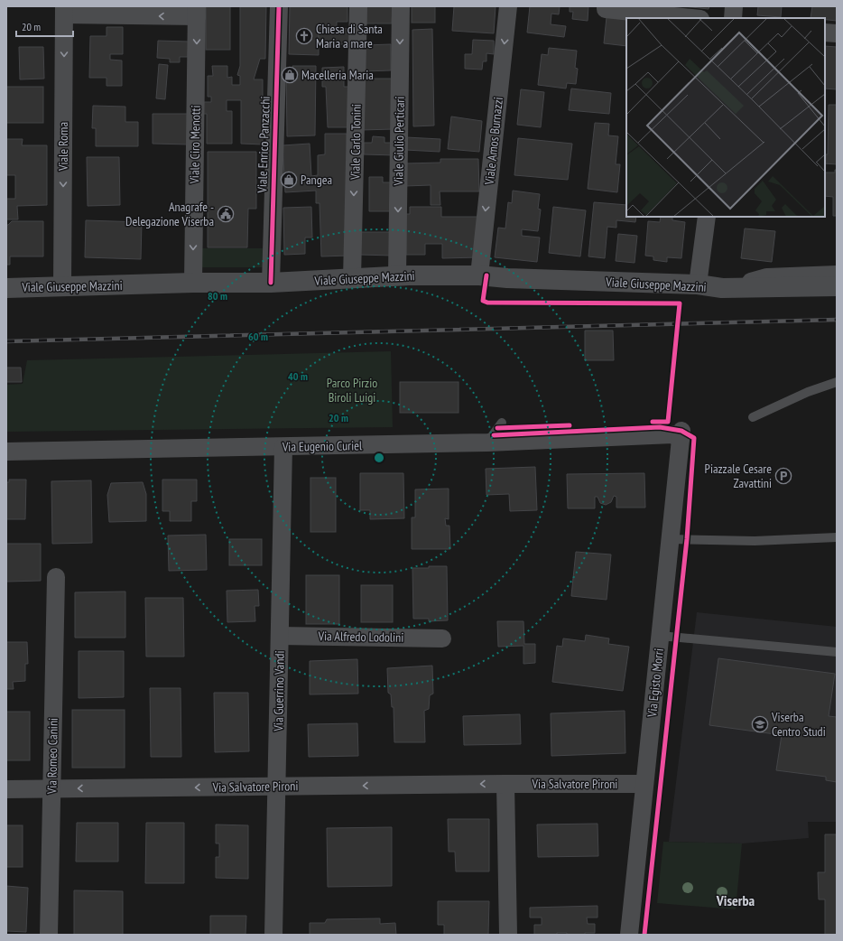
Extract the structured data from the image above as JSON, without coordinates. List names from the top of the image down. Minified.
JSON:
{"streets":{"street":["Viale Giulio Perticari","Viale Amos Burnazzi","Viale Carlo Tonini","Viale Ciro Menotti","Viale Enrico Panzacchi","Viale Roma","Viale Giuseppe Mazzini","Via Eugenio Curiel","Via Alfredo Lodolini","Via Egisto Morri","Via Guerrino Vandi","Via Romeo Canini","Via Salvatore Pironi"]},"crossings":[["Viale Giulio Perticari","Viale Giuseppe Mazzini"],["Viale Amos Burnazzi","Viale Giuseppe Mazzini"],["Viale Carlo Tonini","Viale Giuseppe Mazzini"],["Viale Ciro Menotti","Viale Giuseppe Mazzini"],["Viale Enrico Panzacchi","Viale Giuseppe Mazzini"],["Viale Roma","Viale Giuseppe Mazzini"],["Via Eugenio Curiel","Via Egisto Morri"],["Via Eugenio Curiel","Via Guerrino Vandi"],["Via Alfredo Lodolini","Via Guerrino Vandi"],["Via Egisto Morri","Via Salvatore Pironi"],["Via Guerrino Vandi","Via Salvatore Pironi"],["Via Romeo Canini","Via Salvatore Pironi"]],"one_way":["Viale Giulio Perticari","Viale Amos Burnazzi","Viale Carlo Tonini","Viale Ciro Menotti","Viale Roma","Via Salvatore Pironi"],"districts":["Viserba"],"parks":["Parco Pirzio Biroli Luigi"],"places":{"church":["Chiesa di Santa Maria a mare"],"shop":["Macelleria Maria","Pangea"],"public building":["Anagrafe - Delegazione Viserba"],"parking":["Piazzale Cesare Zavattini"],"school or university":["Viserba Centro Studi"]},"scale_bar":"20 m","rings":["80 m","60 m","40 m","20 m"]}
